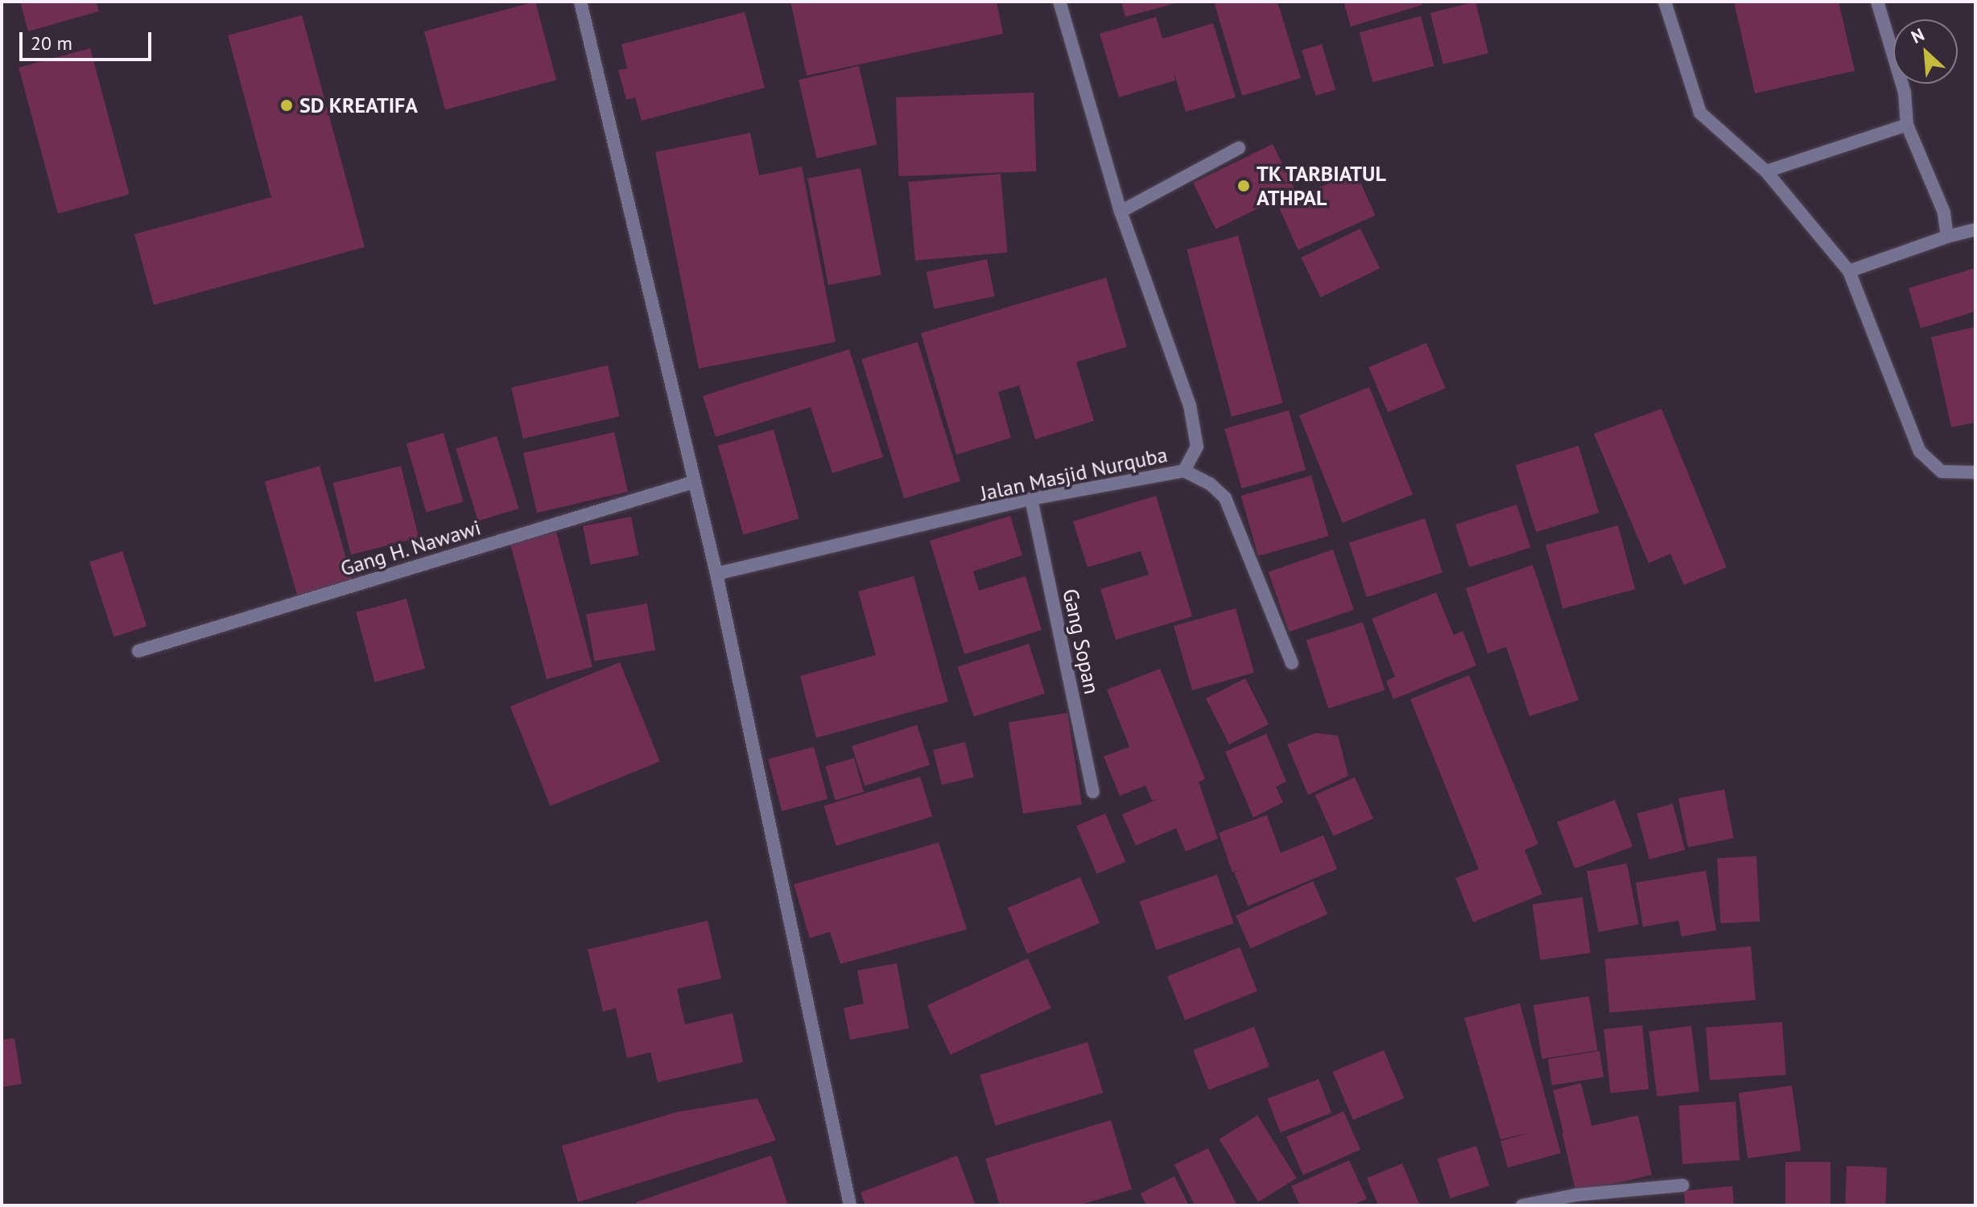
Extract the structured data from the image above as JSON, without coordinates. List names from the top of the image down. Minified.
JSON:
{"streets":{"street":["Jalan Masjid Nurquba","Gang H. Nawawi","Gang Sopan"]},"crossings":[["Jalan Masjid Nurquba","Gang Sopan"]],"places":["SD KREATIFA","TK TARBIATUL ATHPAL"],"scale_bar":"20 m","north":"top left"}
